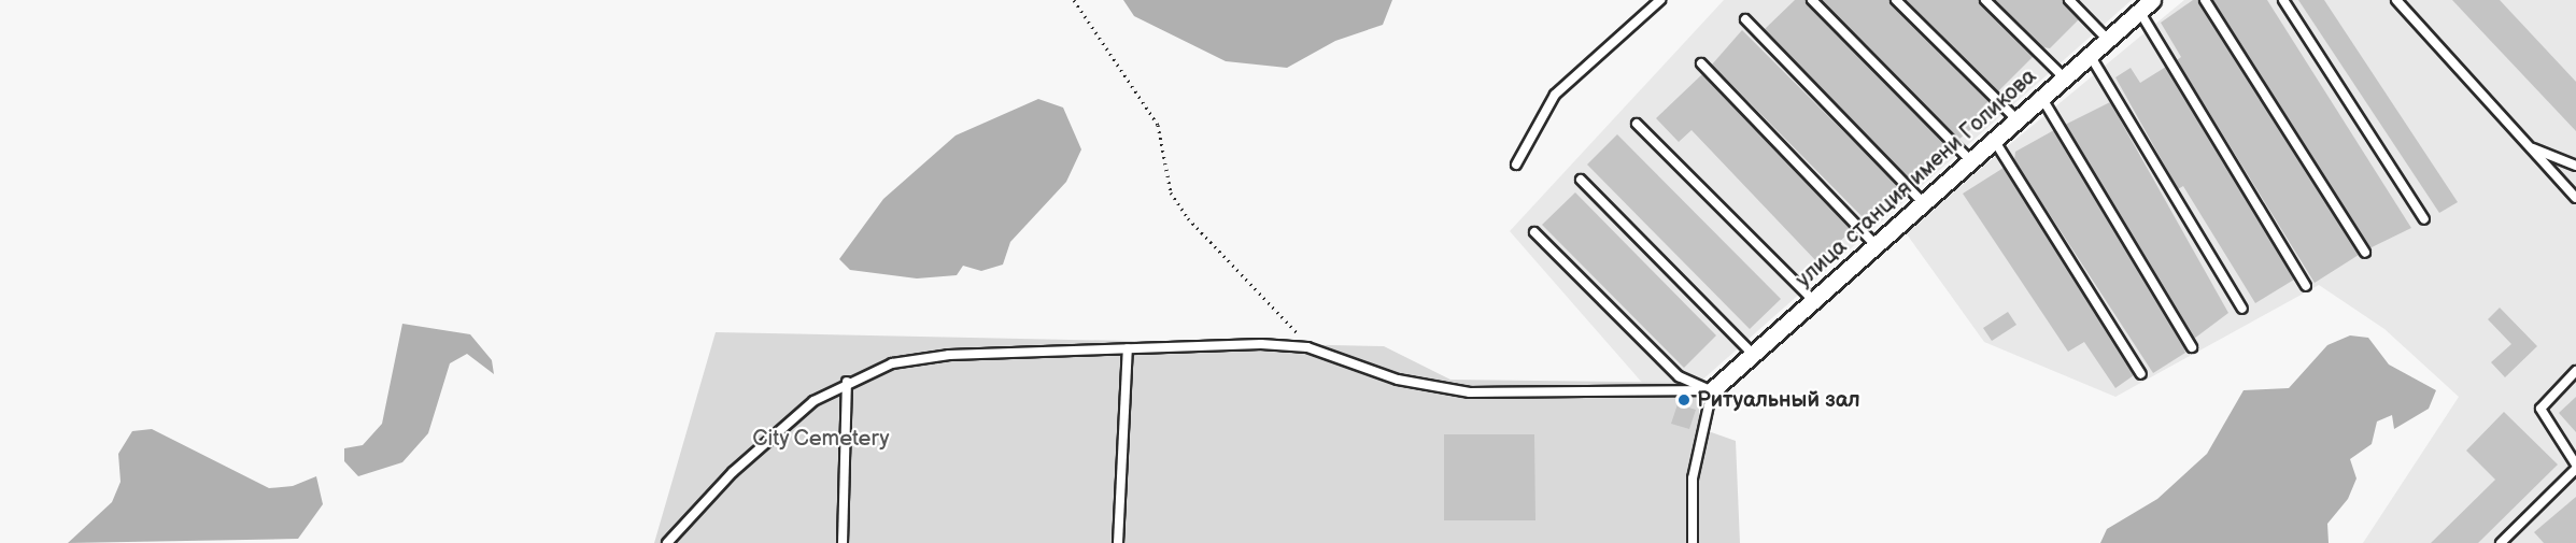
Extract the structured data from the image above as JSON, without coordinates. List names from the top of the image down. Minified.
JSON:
{"streets":{"street":["улица станция имени Голикова"]},"parks":["City Cemetery"],"places":["Ритуальный зал"]}
